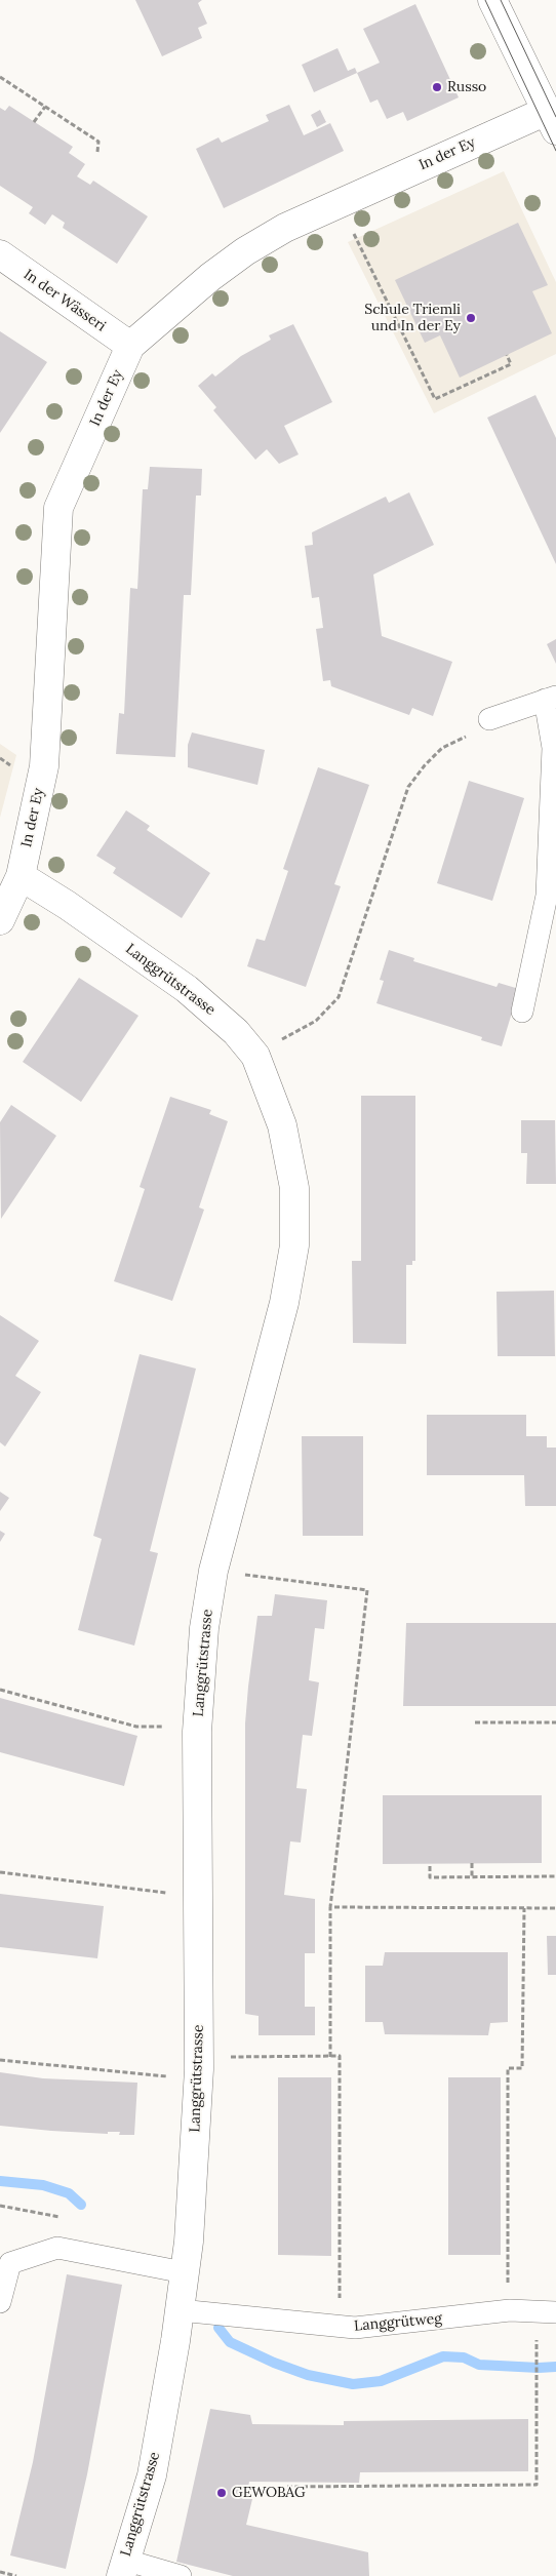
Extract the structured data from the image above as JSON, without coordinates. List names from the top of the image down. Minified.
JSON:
{"streets":{"street":["In der Ey","In der Wässeri","Langgrütstrasse"],"lane":["Langgrütweg"]},"crossings":[["In der Ey","In der Wässeri"],["In der Ey","Langgrütstrasse"],["Langgrütstrasse","Langgrütweg"]],"places":["Russo","Schule Triemli und In der Ey","GEWOBAG"]}
